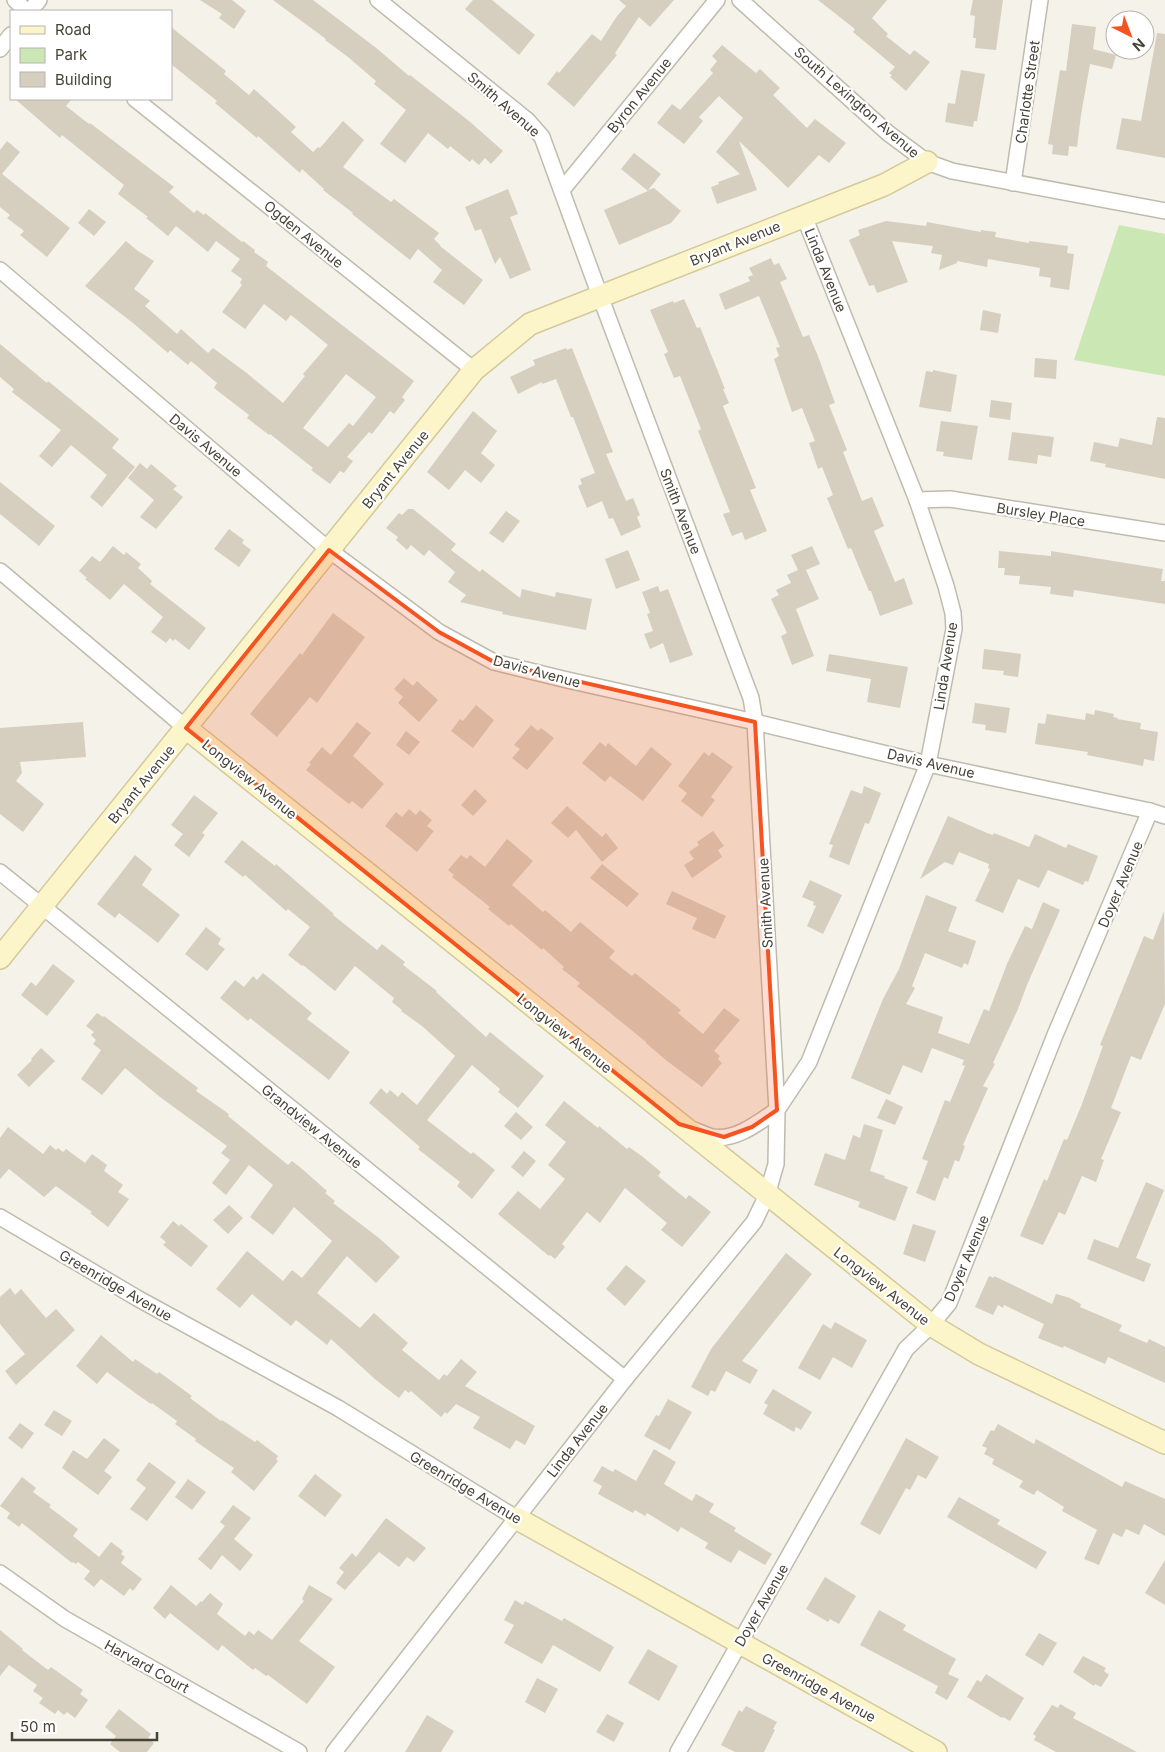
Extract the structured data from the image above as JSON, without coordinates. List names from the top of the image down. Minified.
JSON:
{"streets":{"street":["Charlotte Street","Byron Avenue","South Lexington Avenue","Smith Avenue","Ogden Avenue","Bryant Avenue","Linda Avenue","Davis Avenue","Bursley Place","Longview Avenue","Doyer Avenue","Grandview Avenue","Greenridge Avenue","Harvard Court"]},"crossings":[["Charlotte Street","South Lexington Avenue"],["Byron Avenue","Smith Avenue"],["South Lexington Avenue","Bryant Avenue"],["Smith Avenue","Bryant Avenue"],["Smith Avenue","Linda Avenue"],["Smith Avenue","Davis Avenue"],["Ogden Avenue","Bryant Avenue"],["Bryant Avenue","Linda Avenue"],["Bryant Avenue","Davis Avenue"],["Bryant Avenue","Longview Avenue"],["Bryant Avenue","Grandview Avenue"],["Linda Avenue","Davis Avenue"],["Linda Avenue","Bursley Place"],["Linda Avenue","Longview Avenue"],["Linda Avenue","Grandview Avenue"],["Linda Avenue","Greenridge Avenue"],["Davis Avenue","Doyer Avenue"],["Longview Avenue","Doyer Avenue"],["Doyer Avenue","Greenridge Avenue"]],"legend":["Road","Park","Building"],"scale_bar":"50 m","north":"bottom right"}
